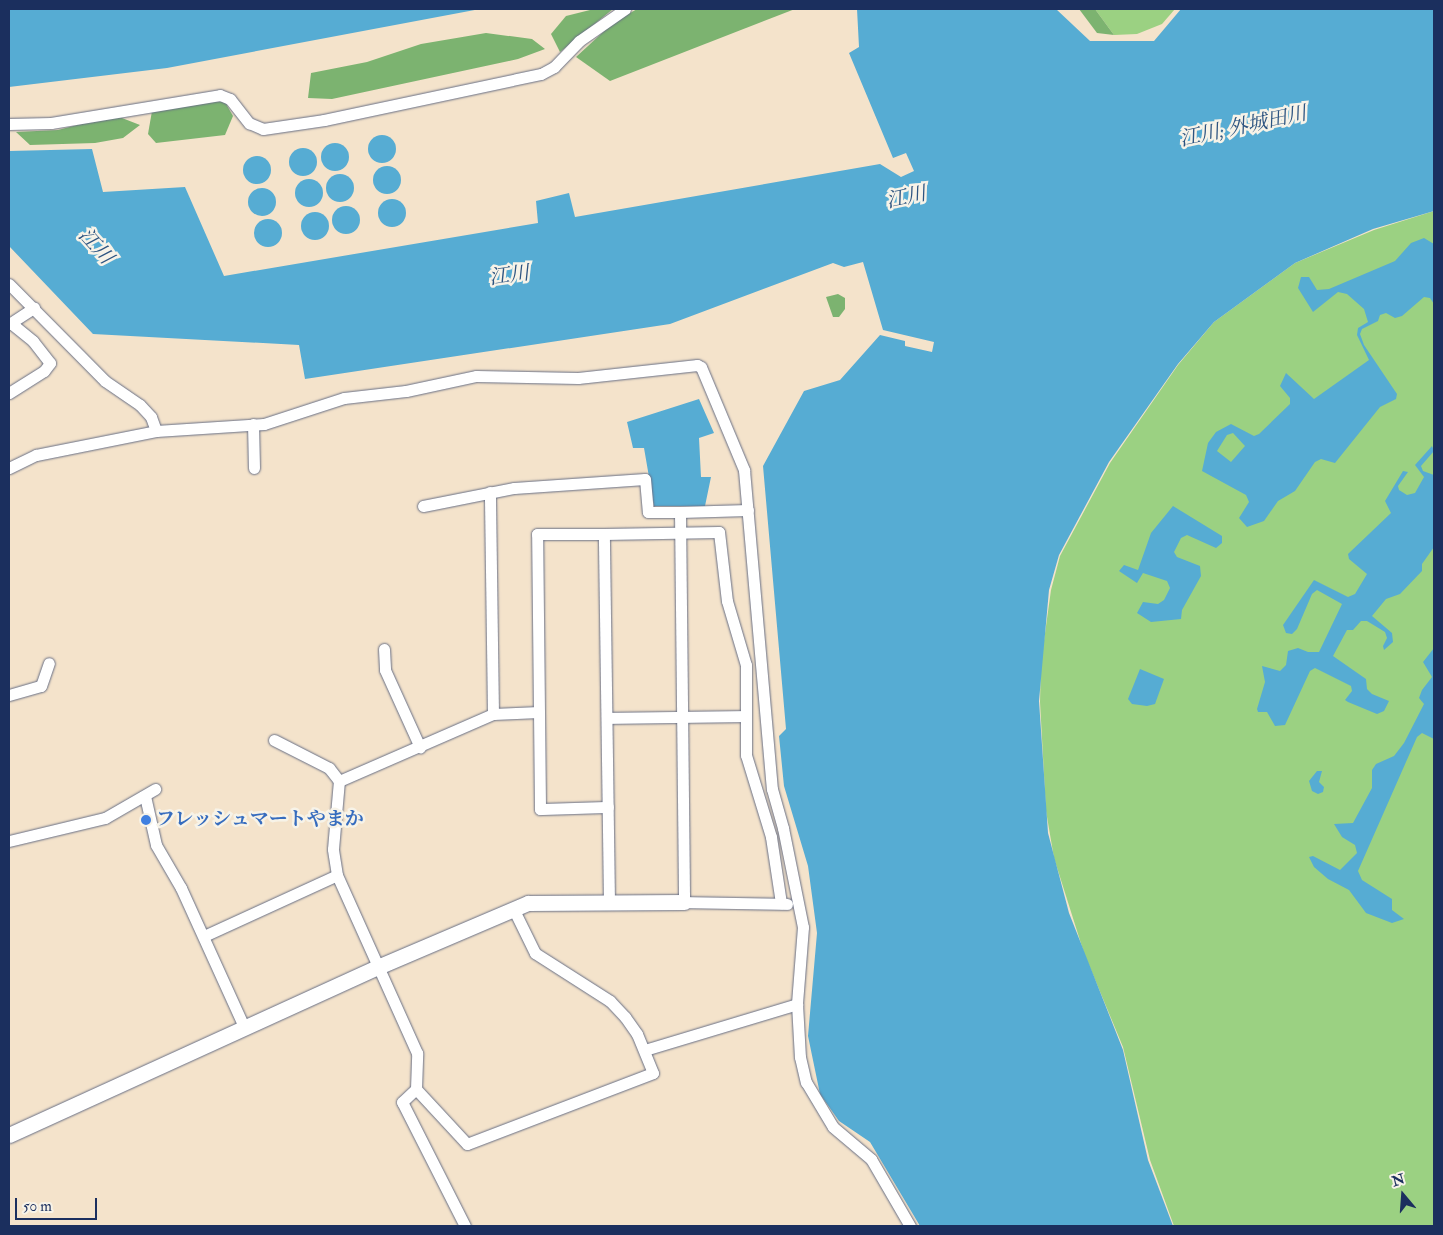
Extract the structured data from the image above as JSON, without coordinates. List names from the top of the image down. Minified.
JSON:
{"water":["江川; 外城田川","江川"],"places":["フレッシュマートやまか"],"scale_bar":"50 m","north":"top"}
